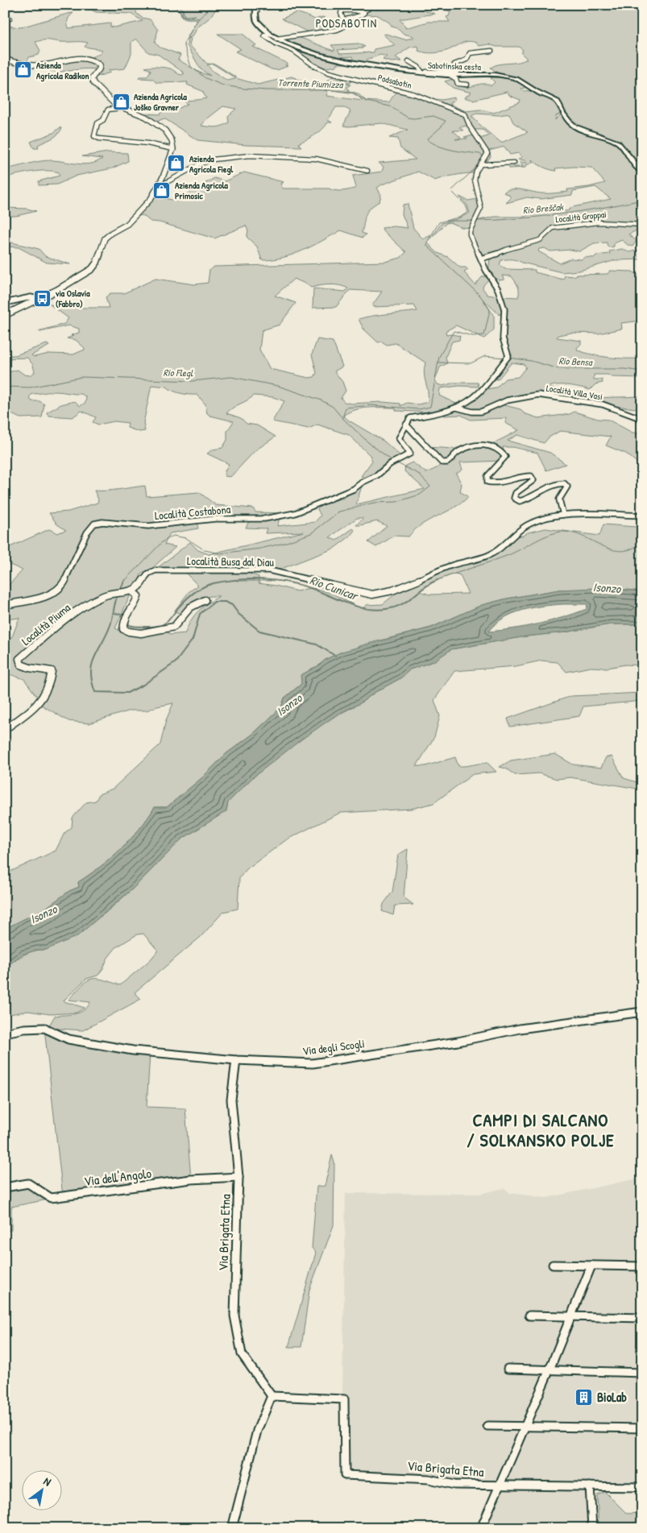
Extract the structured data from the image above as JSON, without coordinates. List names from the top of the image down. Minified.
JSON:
{"streets":{"main road":["Sabotinska cesta"],"street":["Podsabotin","Località Groppai","Località Villa Vasi","Località Costabona","Località Busa dal Diau","Località Piuma","Via degli Scogli","Via dell'Angolo","Via Brigata Etna"]},"crossings":[["Sabotinska cesta","Podsabotin"],["Località Busa dal Diau","Località Piuma"],["Via degli Scogli","Via Brigata Etna"],["Via dell'Angolo","Via Brigata Etna"]],"districts":["PODSABOTIN","CAMPI DI SALCANO / SOLKANSKO POLJE"],"water":["Torrente Piumizza","Rio Breščak","Rio Bensa","Rio Flegl","Rio Cunicar","Isonzo"],"places":{"shop":["Azienda Agricola Radikon","Azienda Agricola Joško Gravner","Azienda Agricola Fiegl","Azienda Agricola Primosic"],"bus stop":["via Oslavia (Fabbro)"],"building":["BioLab"]},"north":"top right"}
